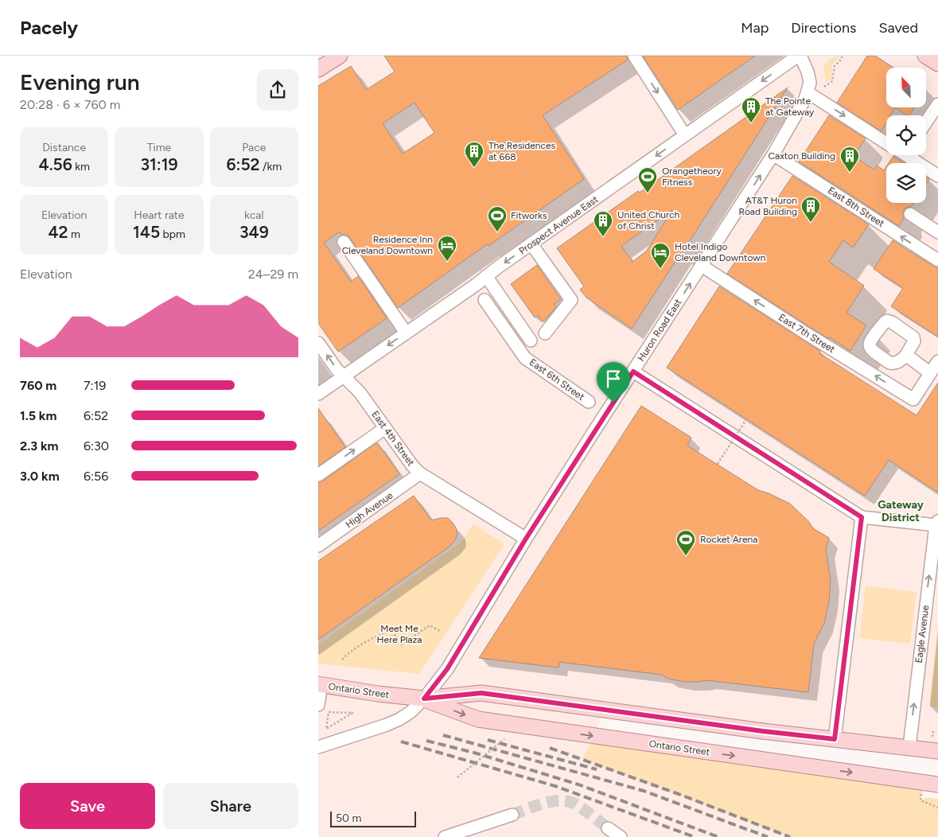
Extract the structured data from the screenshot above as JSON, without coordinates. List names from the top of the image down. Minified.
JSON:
{"streets":{"main road":["Ontario Street"],"street":["East 8th Street","Prospect Avenue East","Huron Road East","East 7th Street","East 6th Street","East 4th Street","High Avenue","Eagle Avenue"]},"crossings":[["East 8th Street","Huron Road East"],["Prospect Avenue East","Huron Road East"],["Prospect Avenue East","East 4th Street"],["Huron Road East","East 7th Street"],["Huron Road East","East 4th Street"],["Huron Road East","Ontario Street"],["East 4th Street","High Avenue"],["Eagle Avenue","Ontario Street"]],"one_way":["Prospect Avenue East","East 7th Street"],"districts":["Gateway District"],"parks":["Meet Me Here Plaza"],"places":{"building":["The Pointe at Gateway","The Residences at 668","Caxton Building","AT&T Huron Road Building","United Church of Christ"],"sports":["Orangetheory Fitness","Fitworks","Rocket Arena"],"hotel":["Residence Inn Cleveland Downtown","Hotel Indigo Cleveland Downtown"]},"scale_bar":"50 m","north":"top left","page":{"header":"Pacely","nav":["Map","Directions","Saved"],"heading":["Evening run","20:28 · 6 × 760 m"],"stats":[["Distance","4.56 km"],["Time","31:19"],["Pace","6:52 /km"],["Elevation","42 m"],["Heart rate","145 bpm"],["kcal","349"]],"chart":["Elevation","24–29 m"],"list":[{"name":"760 m","note":"7:19"},{"name":"1.5 km","note":"6:52"},{"name":"2.3 km","note":"6:30"},{"name":"3.0 km","note":"6:56"}],"buttons":["Save","Share"],"scale":"50 m"}}
